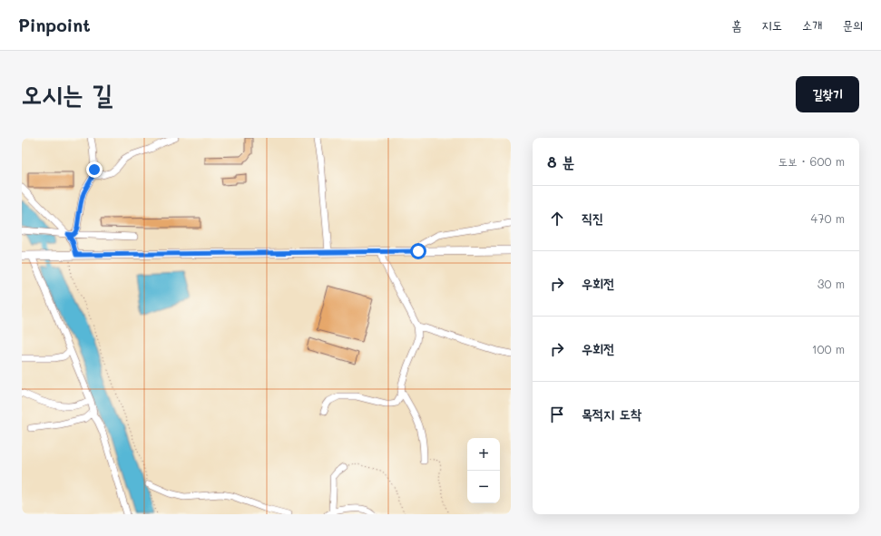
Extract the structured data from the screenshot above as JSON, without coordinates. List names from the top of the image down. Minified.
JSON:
{"page":{"header":"Pinpoint","nav":["홈","지도","소개","문의"],"buttons":"길찾기","title":"오시는 길","heading":["8 분","도보 · 600 m"],"list":[["직진","470 m"],["우회전","30 m"],["우회전","100 m"],"목적지 도착"],"map_buttons":["+","−"]}}
